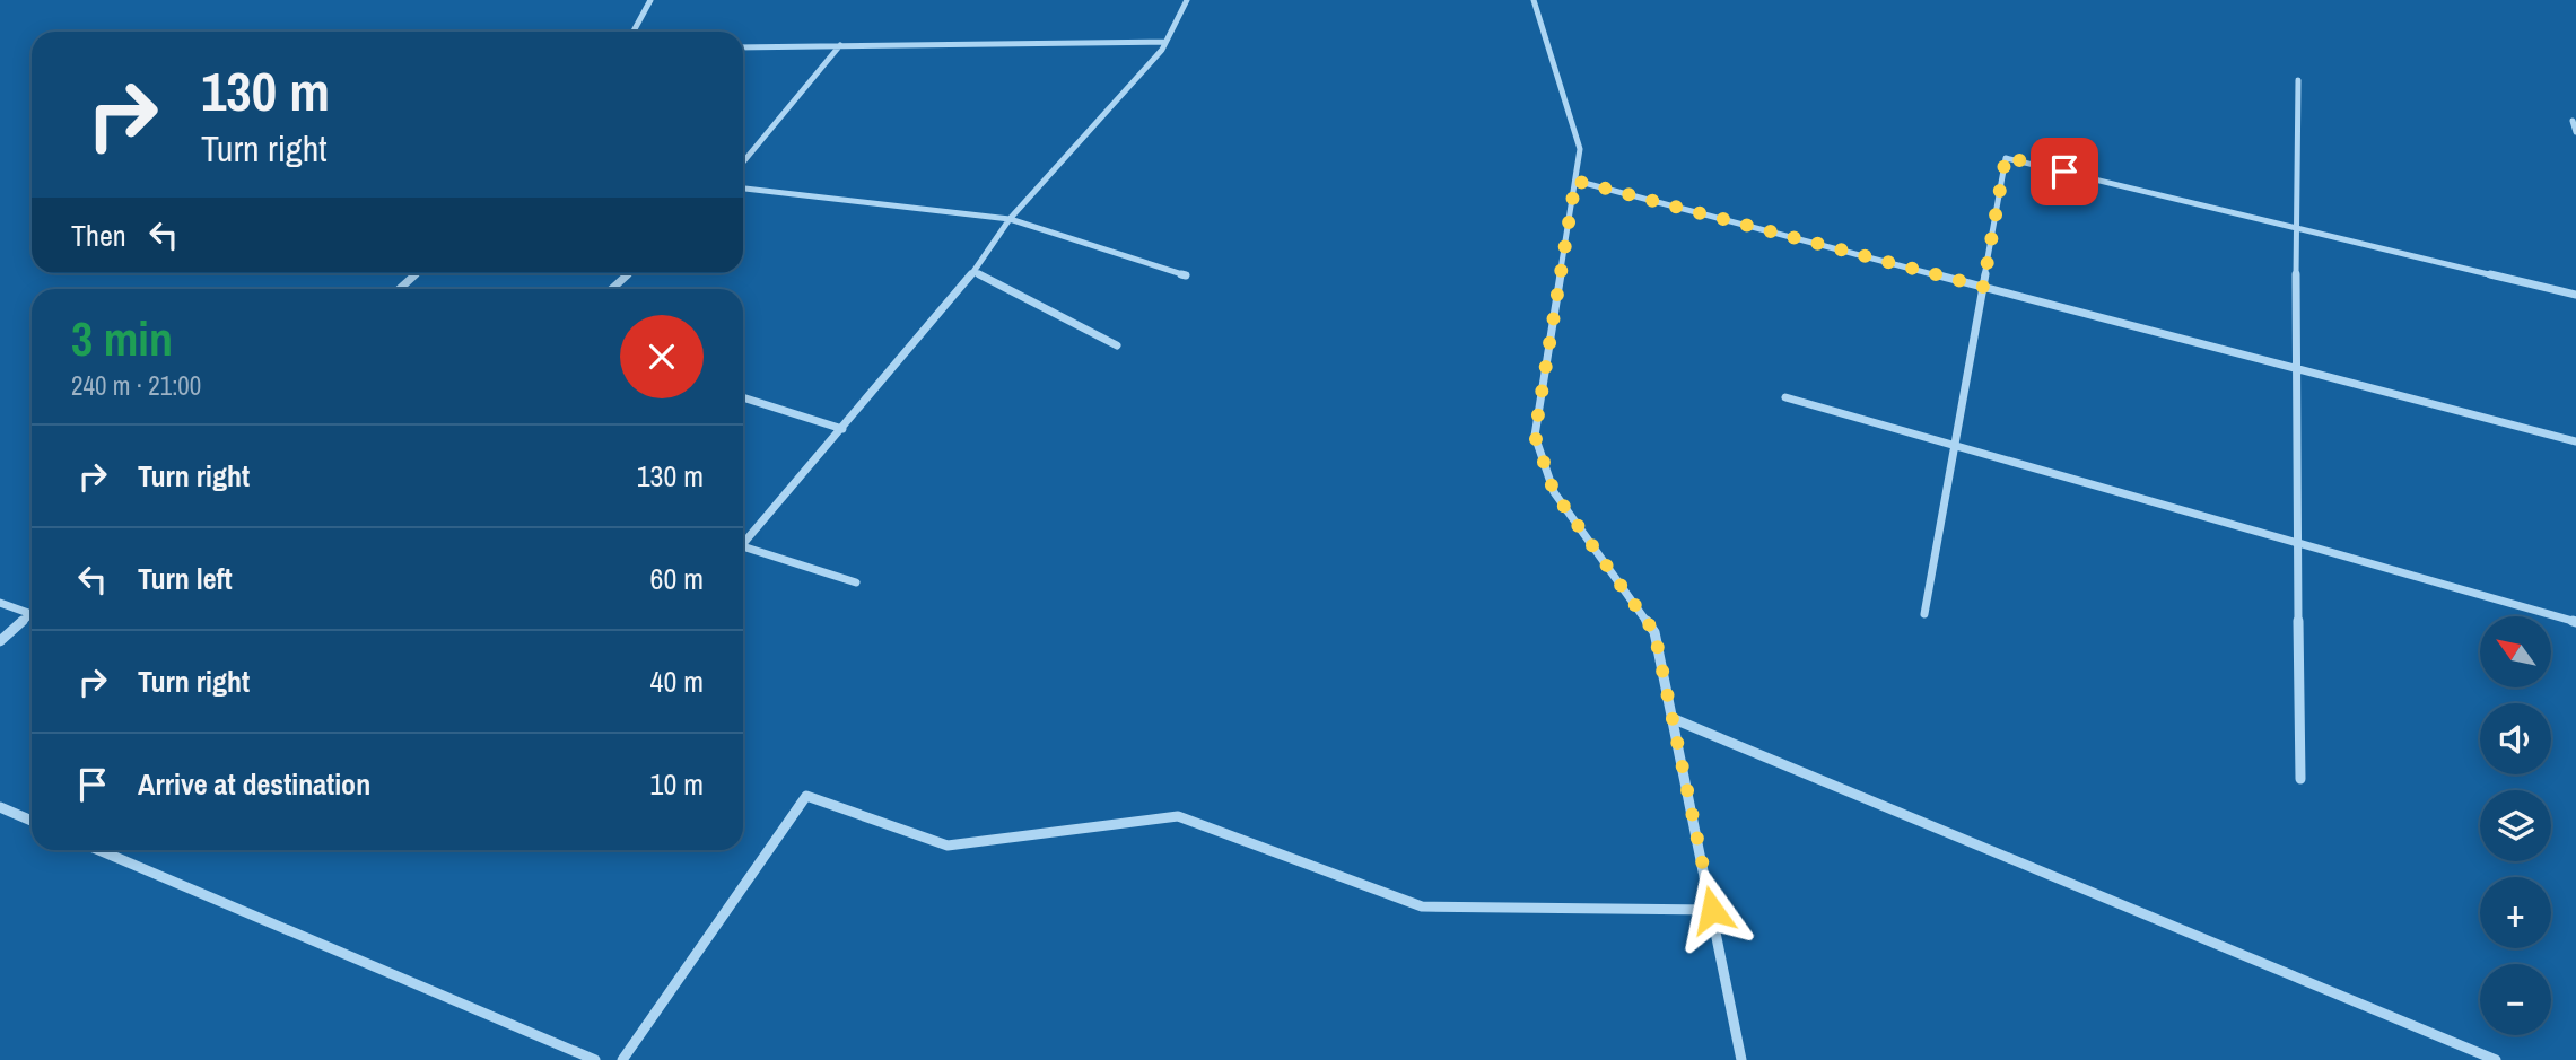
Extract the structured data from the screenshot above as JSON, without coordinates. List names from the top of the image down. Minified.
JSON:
{"north":"top left","page":{"turn":["130 m","Turn right"],"then":"Then","heading":["3 min","240 m · 21:00"],"list":[{"name":"Turn right","value":"130 m"},{"name":"Turn left","value":"60 m"},{"name":"Turn right","value":"40 m"},{"name":"Arrive at destination","value":"10 m"}],"map_buttons":["+","−"]}}
